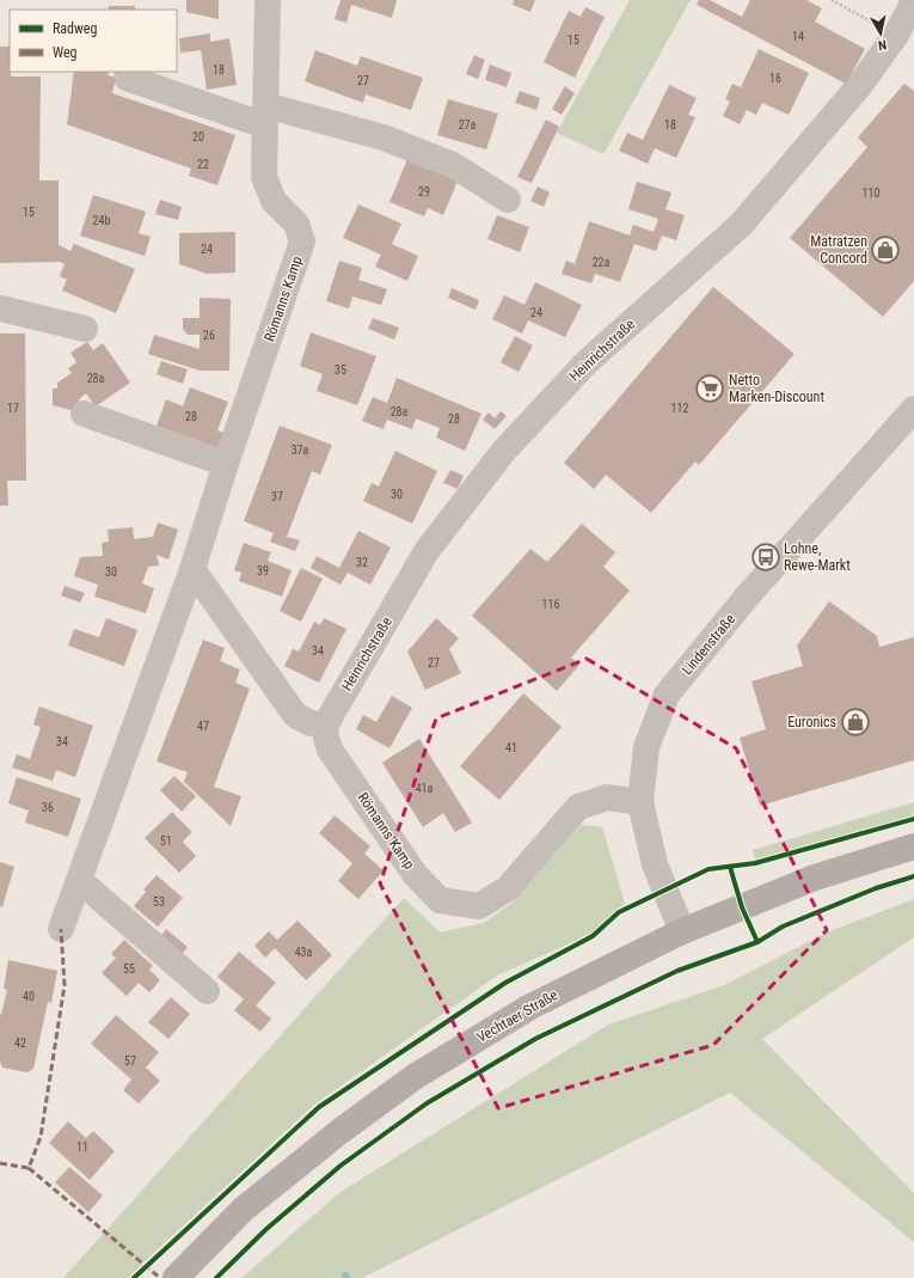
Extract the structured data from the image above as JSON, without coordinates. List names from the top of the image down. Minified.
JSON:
{"streets":{"main road":["Vechtaer Straße"],"street":["Römanns Kamp","Heinrichstraße","Lindenstraße"]},"crossings":[["Römanns Kamp","Heinrichstraße"],["Römanns Kamp","Lindenstraße"],["Lindenstraße","Vechtaer Straße"]],"places":{"shop":["Matratzen Concord","Euronics"],"supermarket":["Netto Marken-Discount"],"bus stop":["Lohne, Rewe-Markt"]},"house_numbers":["14","15","18","16","27","27a","18","20","22","29","110","15","24b","24","22a","24","26","35","28a","17","112","28a","28","28","37a","30","37","32","39","30","116","34","27","47","34","41","41a","36","51","53","43a","55","40","42","57","11"],"legend":["Radweg","Weg"],"north":"bottom"}
